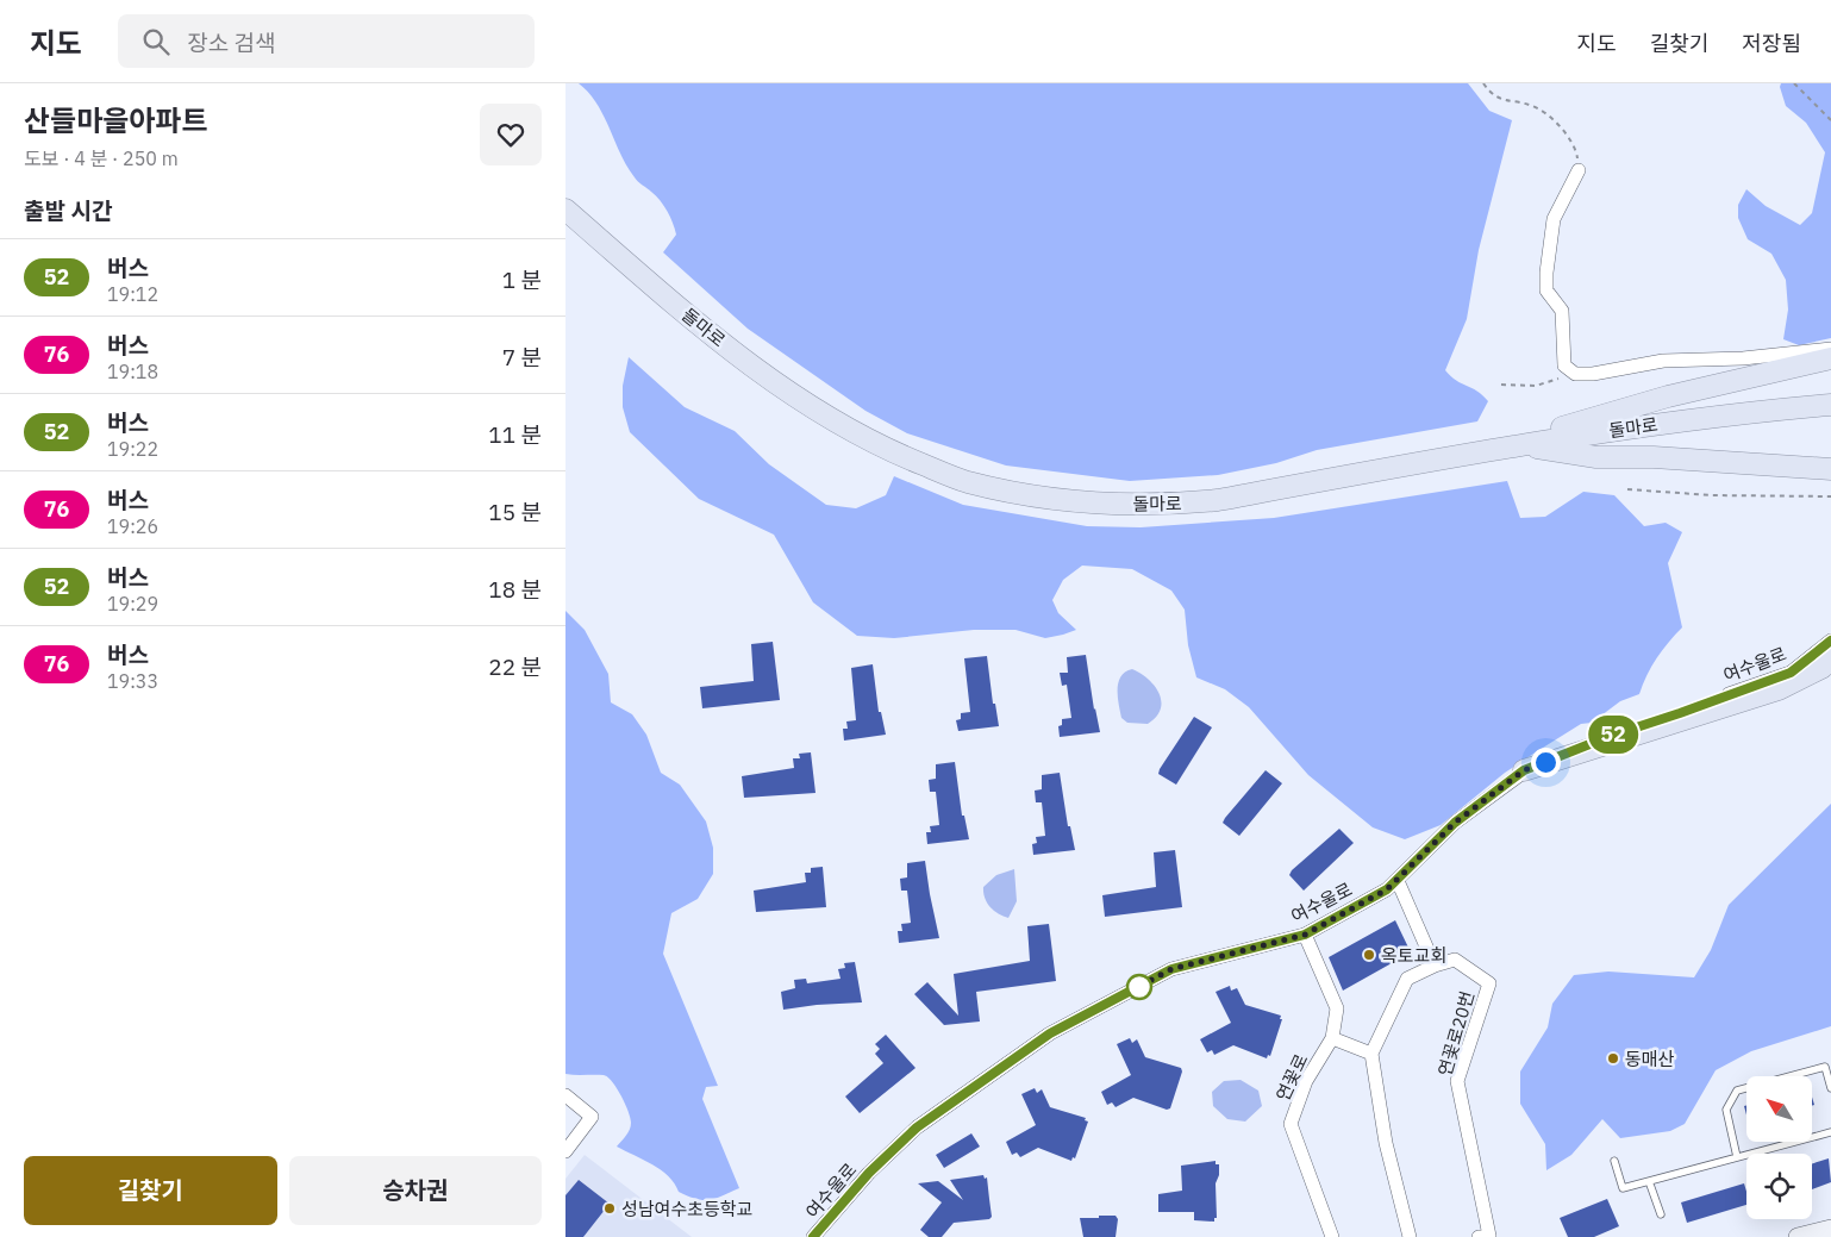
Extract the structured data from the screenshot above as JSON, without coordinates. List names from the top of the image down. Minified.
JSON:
{"streets":{"main road":["돌마로"],"street":["여수울로","연꽃로20번","연꽃로"]},"crossings":[["여수울로","연꽃로"]],"places":["옥토교회","동매산","성남여수초등학교"],"lines":["bus line 52"],"north":"top left","page":{"header":"지도","search":"장소 검색","nav":["지도","길찾기","저장됨"],"heading":[["산들마을아파트","도보 · 4 분 · 250 m"],"출발 시간"],"on_map":"52","list":[{"mark":"52","name":"버스","note":"19:12","value":"1 분"},{"mark":"76","name":"버스","note":"19:18","value":"7 분"},{"mark":"52","name":"버스","note":"19:22","value":"11 분"},{"mark":"76","name":"버스","note":"19:26","value":"15 분"},{"mark":"52","name":"버스","note":"19:29","value":"18 분"},{"mark":"76","name":"버스","note":"19:33","value":"22 분"}],"buttons":["길찾기","승차권"]}}
